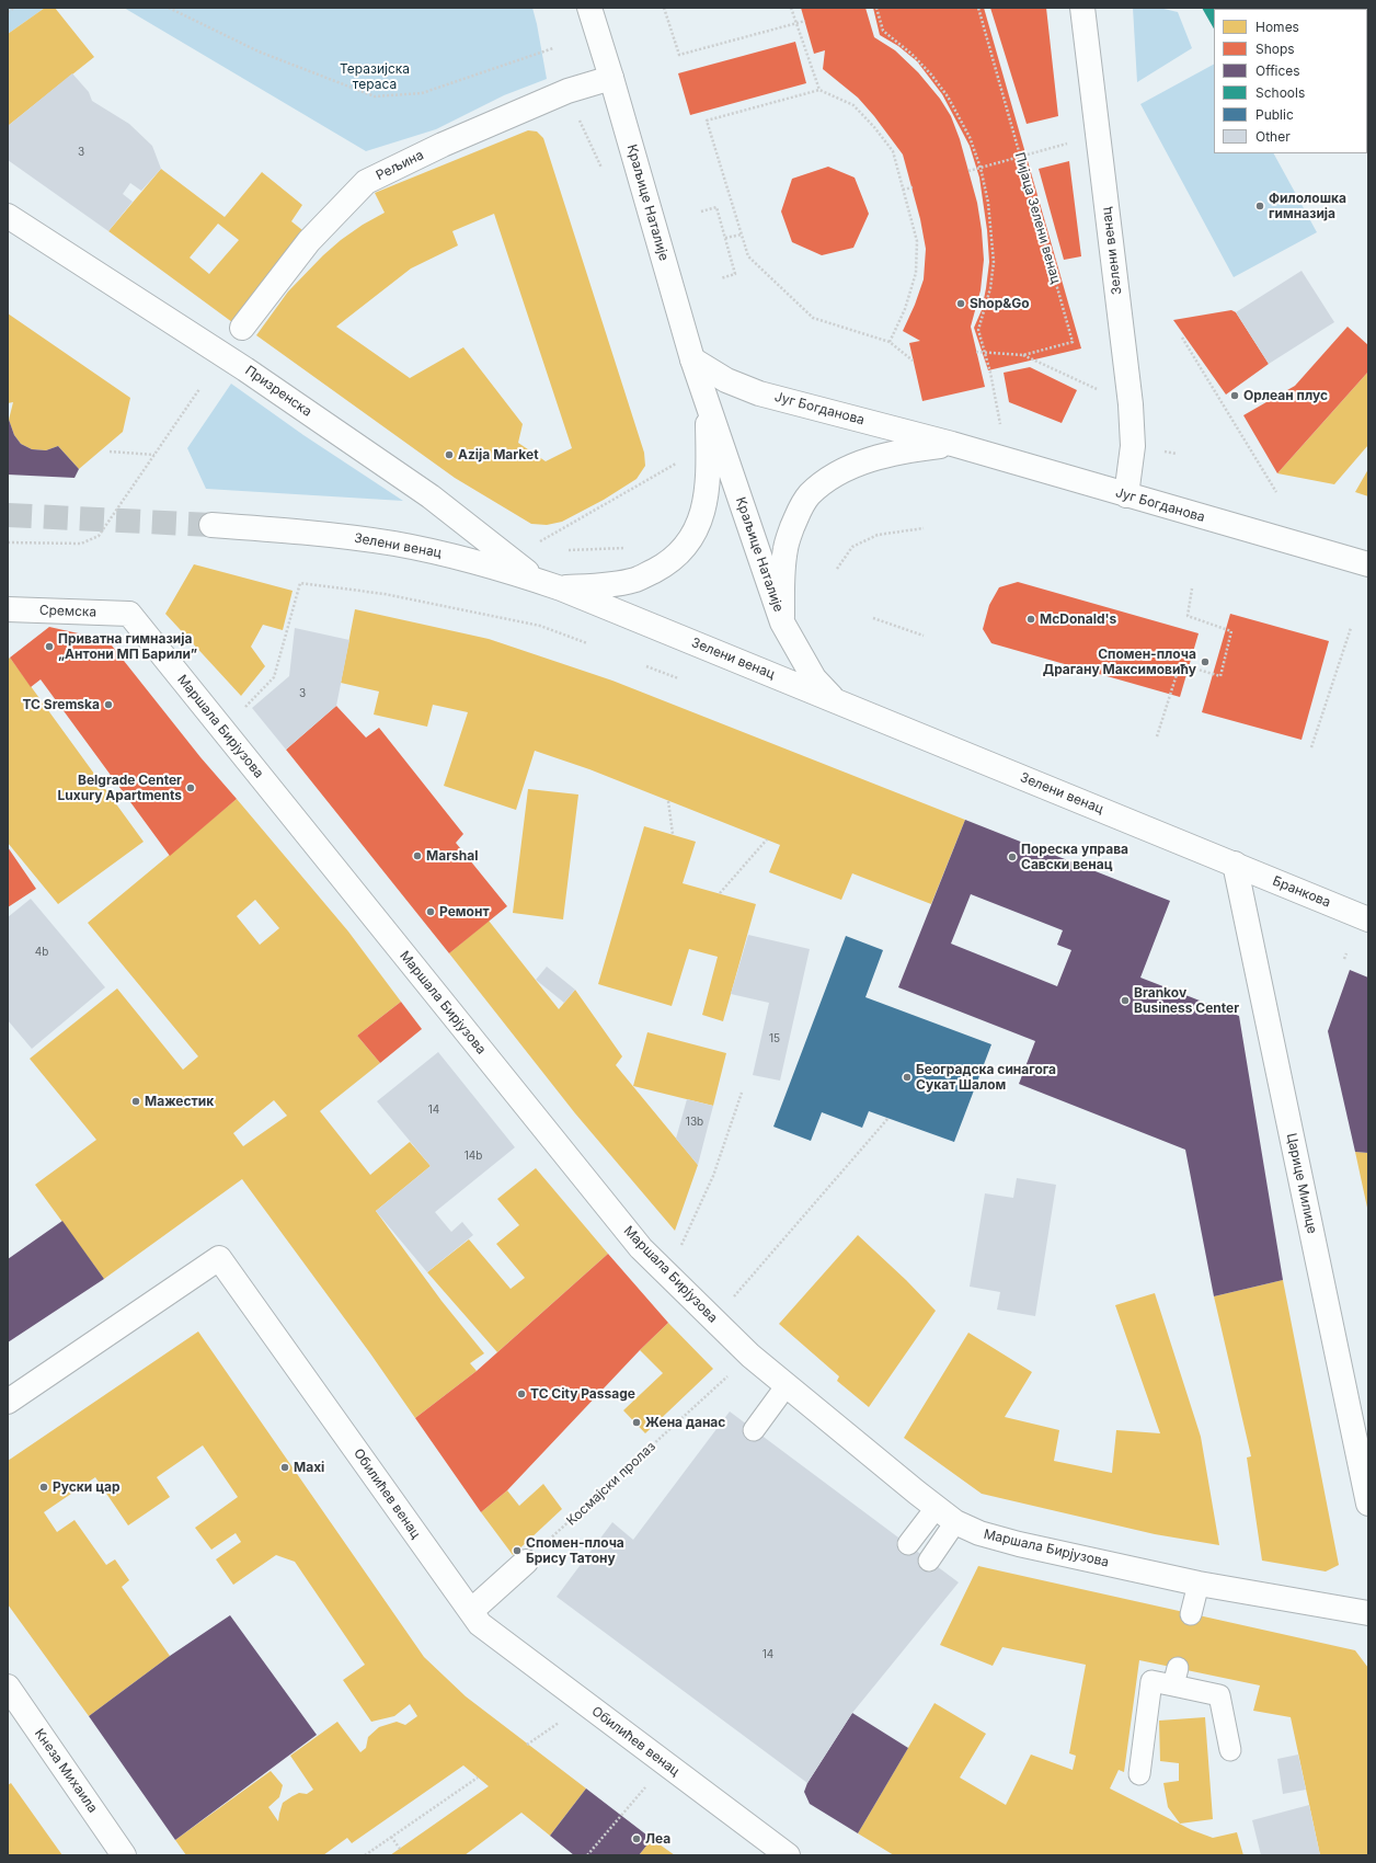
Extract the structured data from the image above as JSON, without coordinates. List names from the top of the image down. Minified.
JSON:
{"streets":{"street":["Рељина","Краљице Наталије","Зелени венац","Призренска","Југ Богданова","Сремска","Маршала Бирјузова","Бранкова","Царице Милице","Обилићев венац","Кнеза Михаила"],"path":["Пијаца Зелени венац","Космајски пролаз"]},"crossings":[["Рељина","Краљице Наталије"],["Рељина","Призренска"],["Краљице Наталије","Зелени венац"],["Краљице Наталије","Призренска"],["Краљице Наталије","Југ Богданова"],["Зелени венац","Призренска"],["Зелени венац","Југ Богданова"],["Зелени венац","Бранкова"],["Зелени венац","Царице Милице"],["Сремска","Маршала Бирјузова"],["Маршала Бирјузова","Космајски пролаз"],["Бранкова","Царице Милице"]],"parks":["Теразијска тераса"],"places":["Филолошка гимназија","Shop&Go","Орлеан плус","Azija Market","McDonald's","Приватна гимназија „Антони МП Барили”","Спомен-плоча Драгану Максимовићу","TC Sremska","Belgrade Center Luxury Apartments","Marshal","Пореска управа Савски венац","Ремонт","Brankov Business Center","Београдска синагога Сукат Шалом","Мажестик","TC City Passage","Жена данас","Maxi","Руски цар","Спомен-плоча Брису Татону","Леа"],"house_numbers":["3","3","4b","15","14","13b","14b","14"],"legend":["Homes","Shops","Offices","Schools","Public","Other"]}
